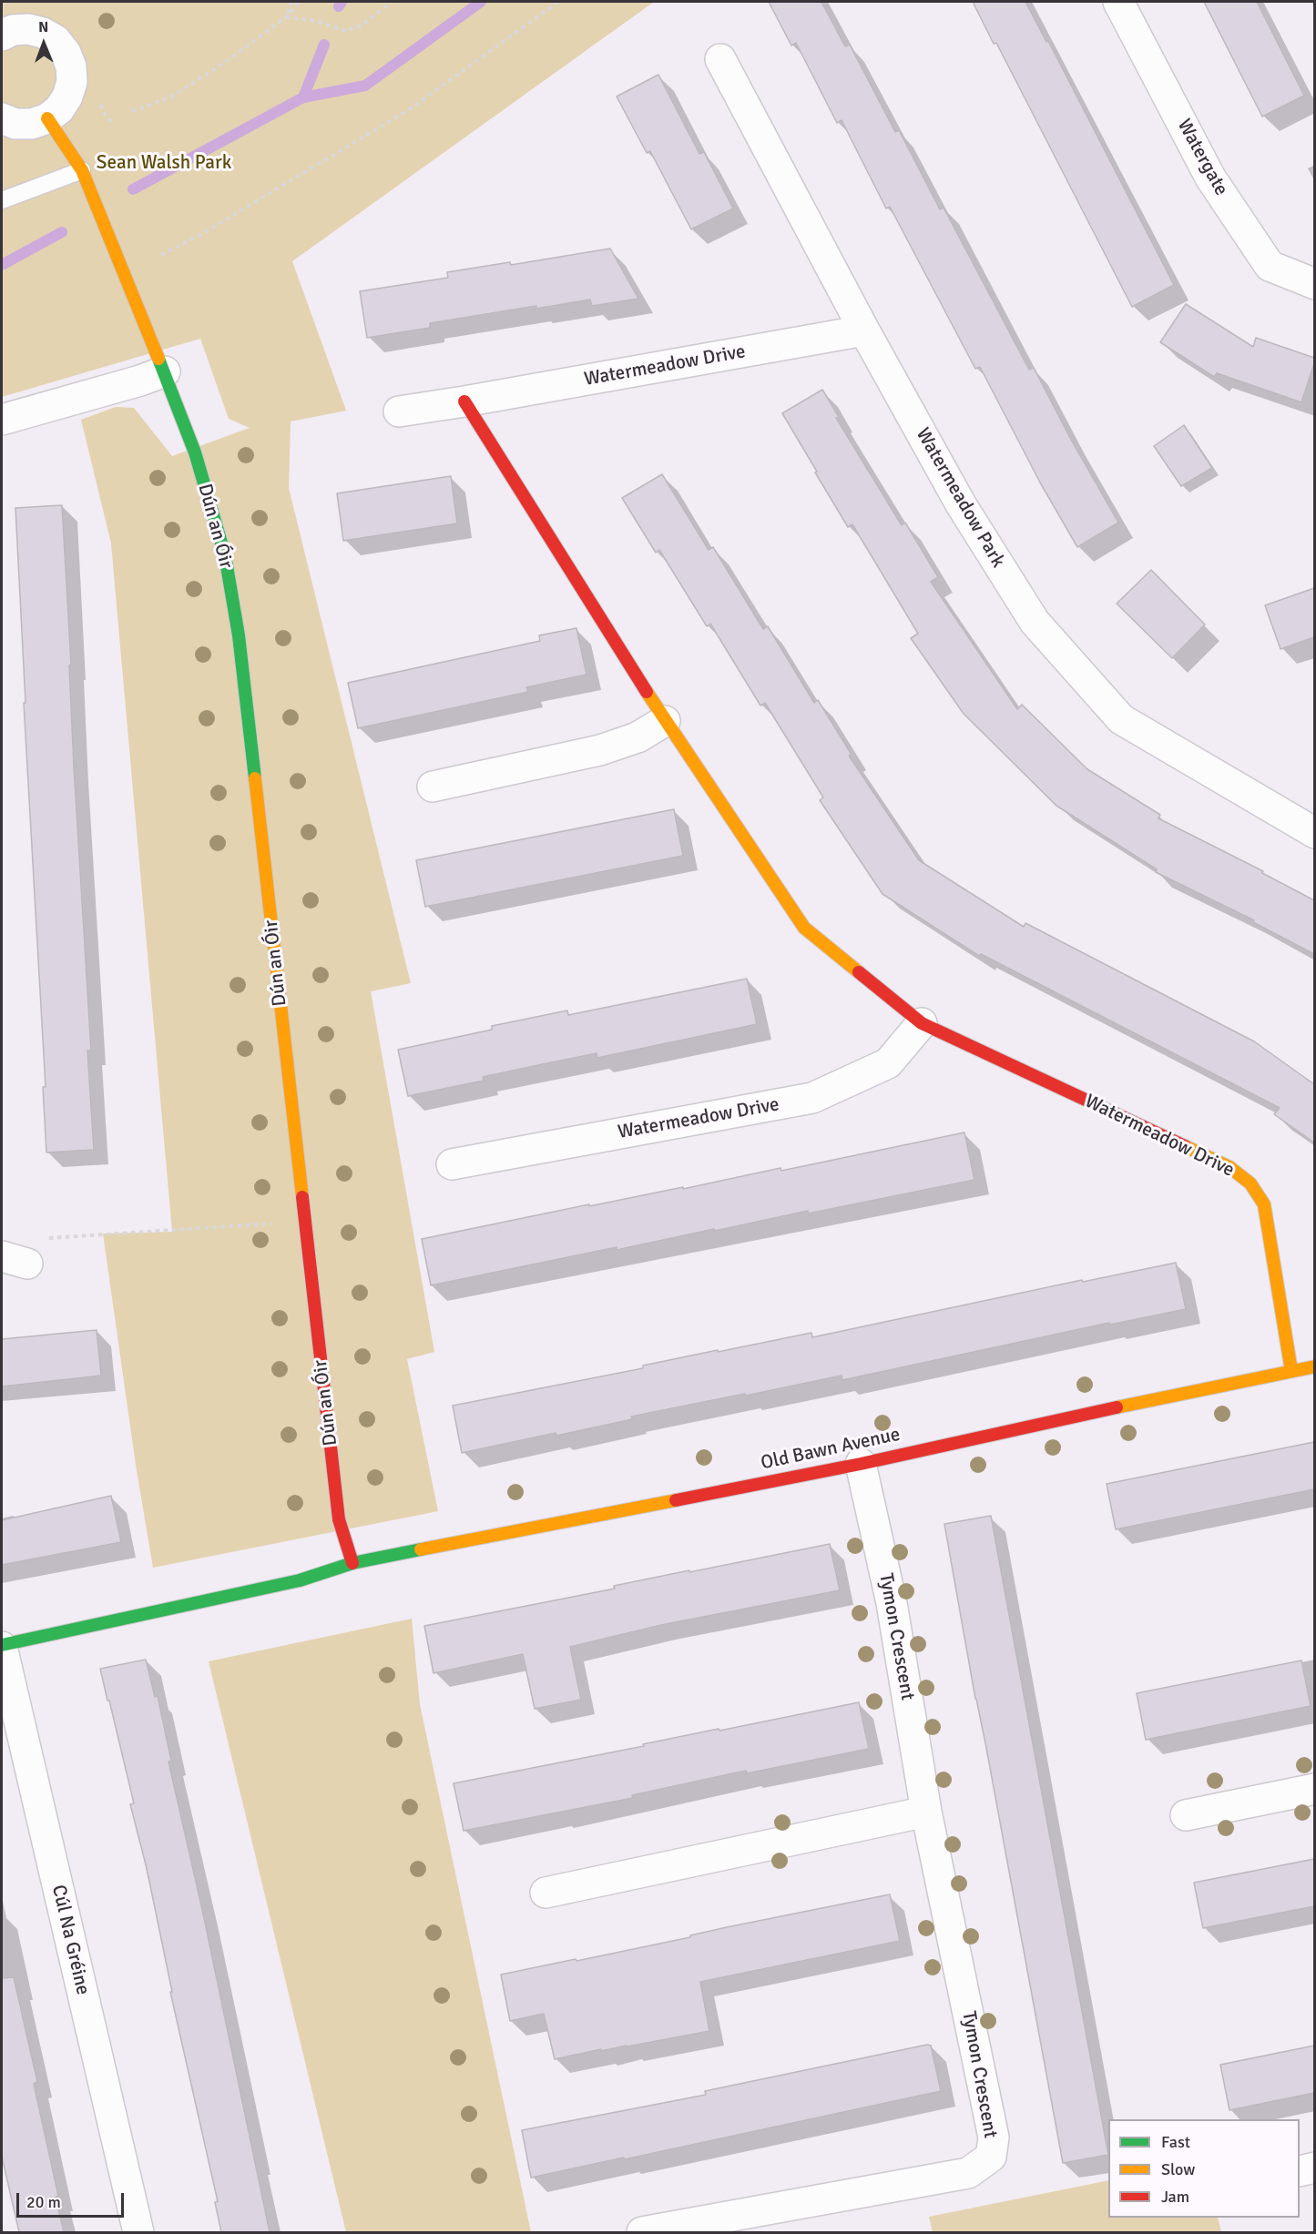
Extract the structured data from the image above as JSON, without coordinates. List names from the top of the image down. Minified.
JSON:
{"streets":{"street":["Watergate","Watermeadow Drive","Watermeadow Park","Dún an Óir","Old Bawn Avenue","Tymon Crescent","Cúl Na Gréine"]},"crossings":[["Watermeadow Drive","Watermeadow Park"],["Watermeadow Drive","Old Bawn Avenue"],["Dún an Óir","Old Bawn Avenue"],["Dún an Óir","Cúl Na Gréine"],["Old Bawn Avenue","Tymon Crescent"],["Old Bawn Avenue","Cúl Na Gréine"]],"parks":["Sean Walsh Park"],"legend":["Fast","Slow","Jam"],"scale_bar":"20 m","north":"top"}
